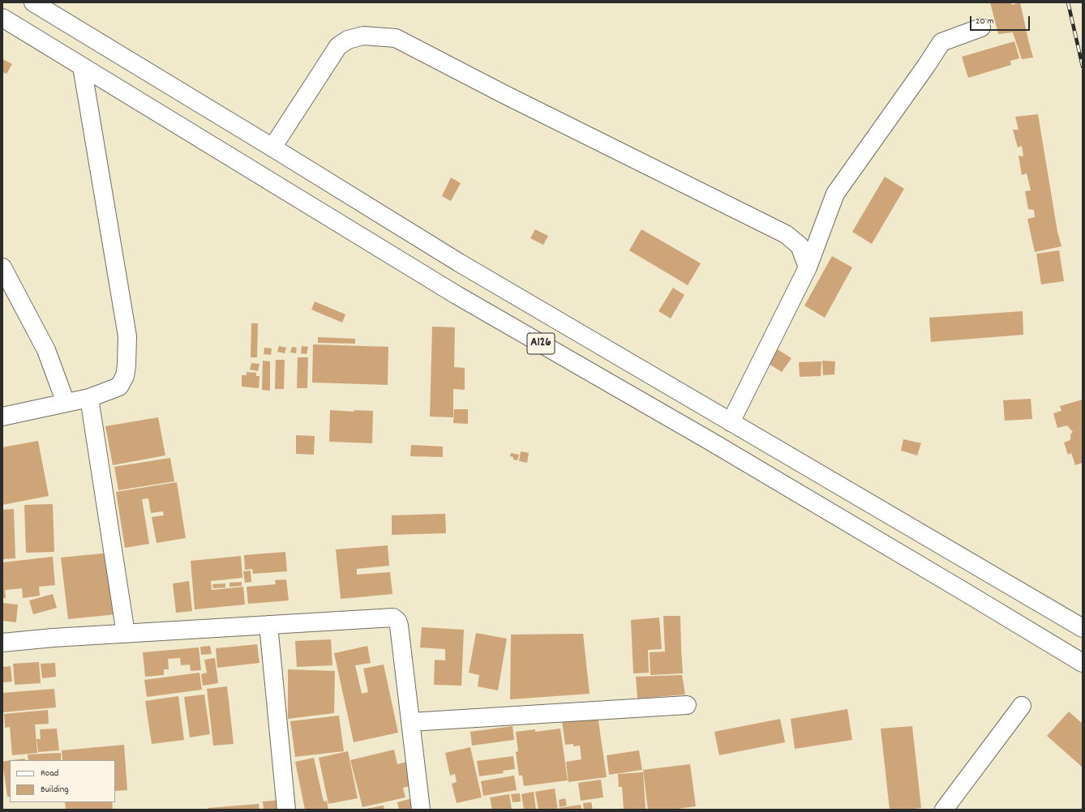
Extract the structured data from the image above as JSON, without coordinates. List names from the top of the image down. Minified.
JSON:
{"streets":{"main road":["A126"]},"legend":["Road","Building"],"scale_bar":"20 m"}
